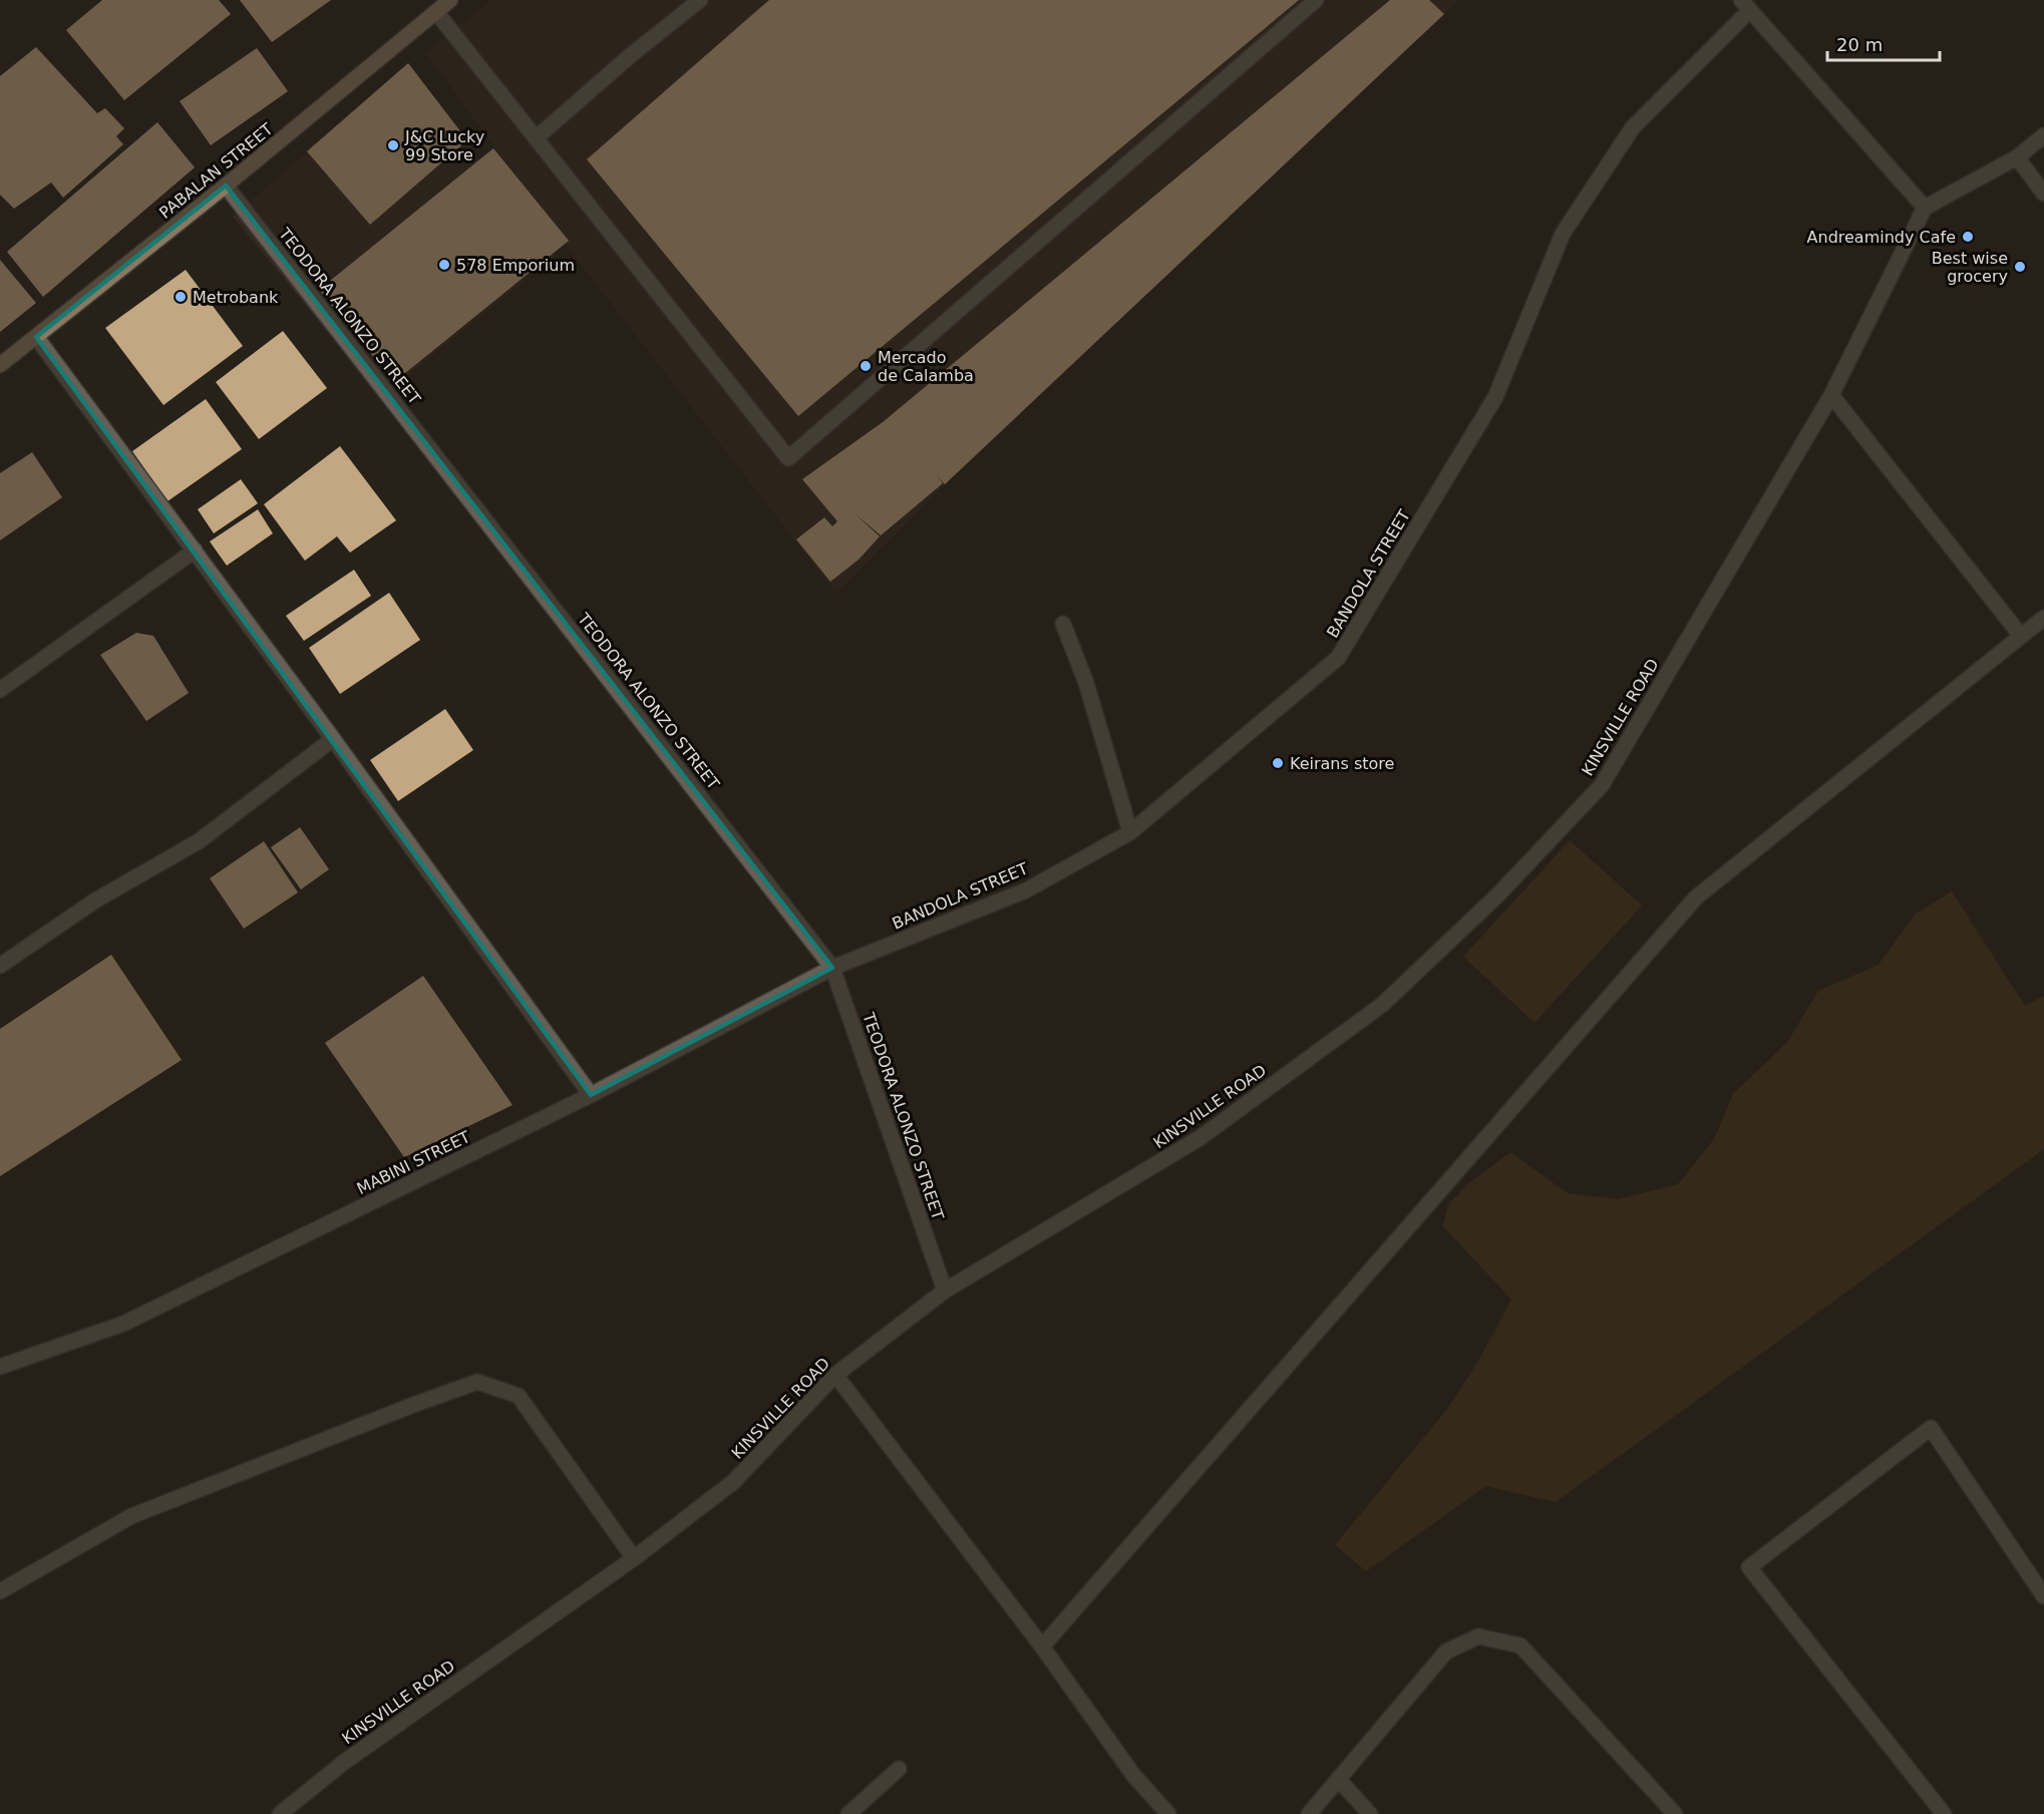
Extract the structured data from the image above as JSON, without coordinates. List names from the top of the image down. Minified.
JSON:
{"streets":{"street":["PABALAN STREET","TEODORA ALONZO STREET","BANDOLA STREET","KINSVILLE ROAD","MABINI STREET"]},"crossings":[["PABALAN STREET","TEODORA ALONZO STREET"],["TEODORA ALONZO STREET","BANDOLA STREET"],["TEODORA ALONZO STREET","KINSVILLE ROAD"],["TEODORA ALONZO STREET","MABINI STREET"],["BANDOLA STREET","MABINI STREET"]],"places":["J&C Lucky 99 Store","Andreamindy Cafe","578 Emporium","Best wise grocery","Metrobank","Mercado de Calamba","Keirans store"],"scale_bar":"20 m"}
